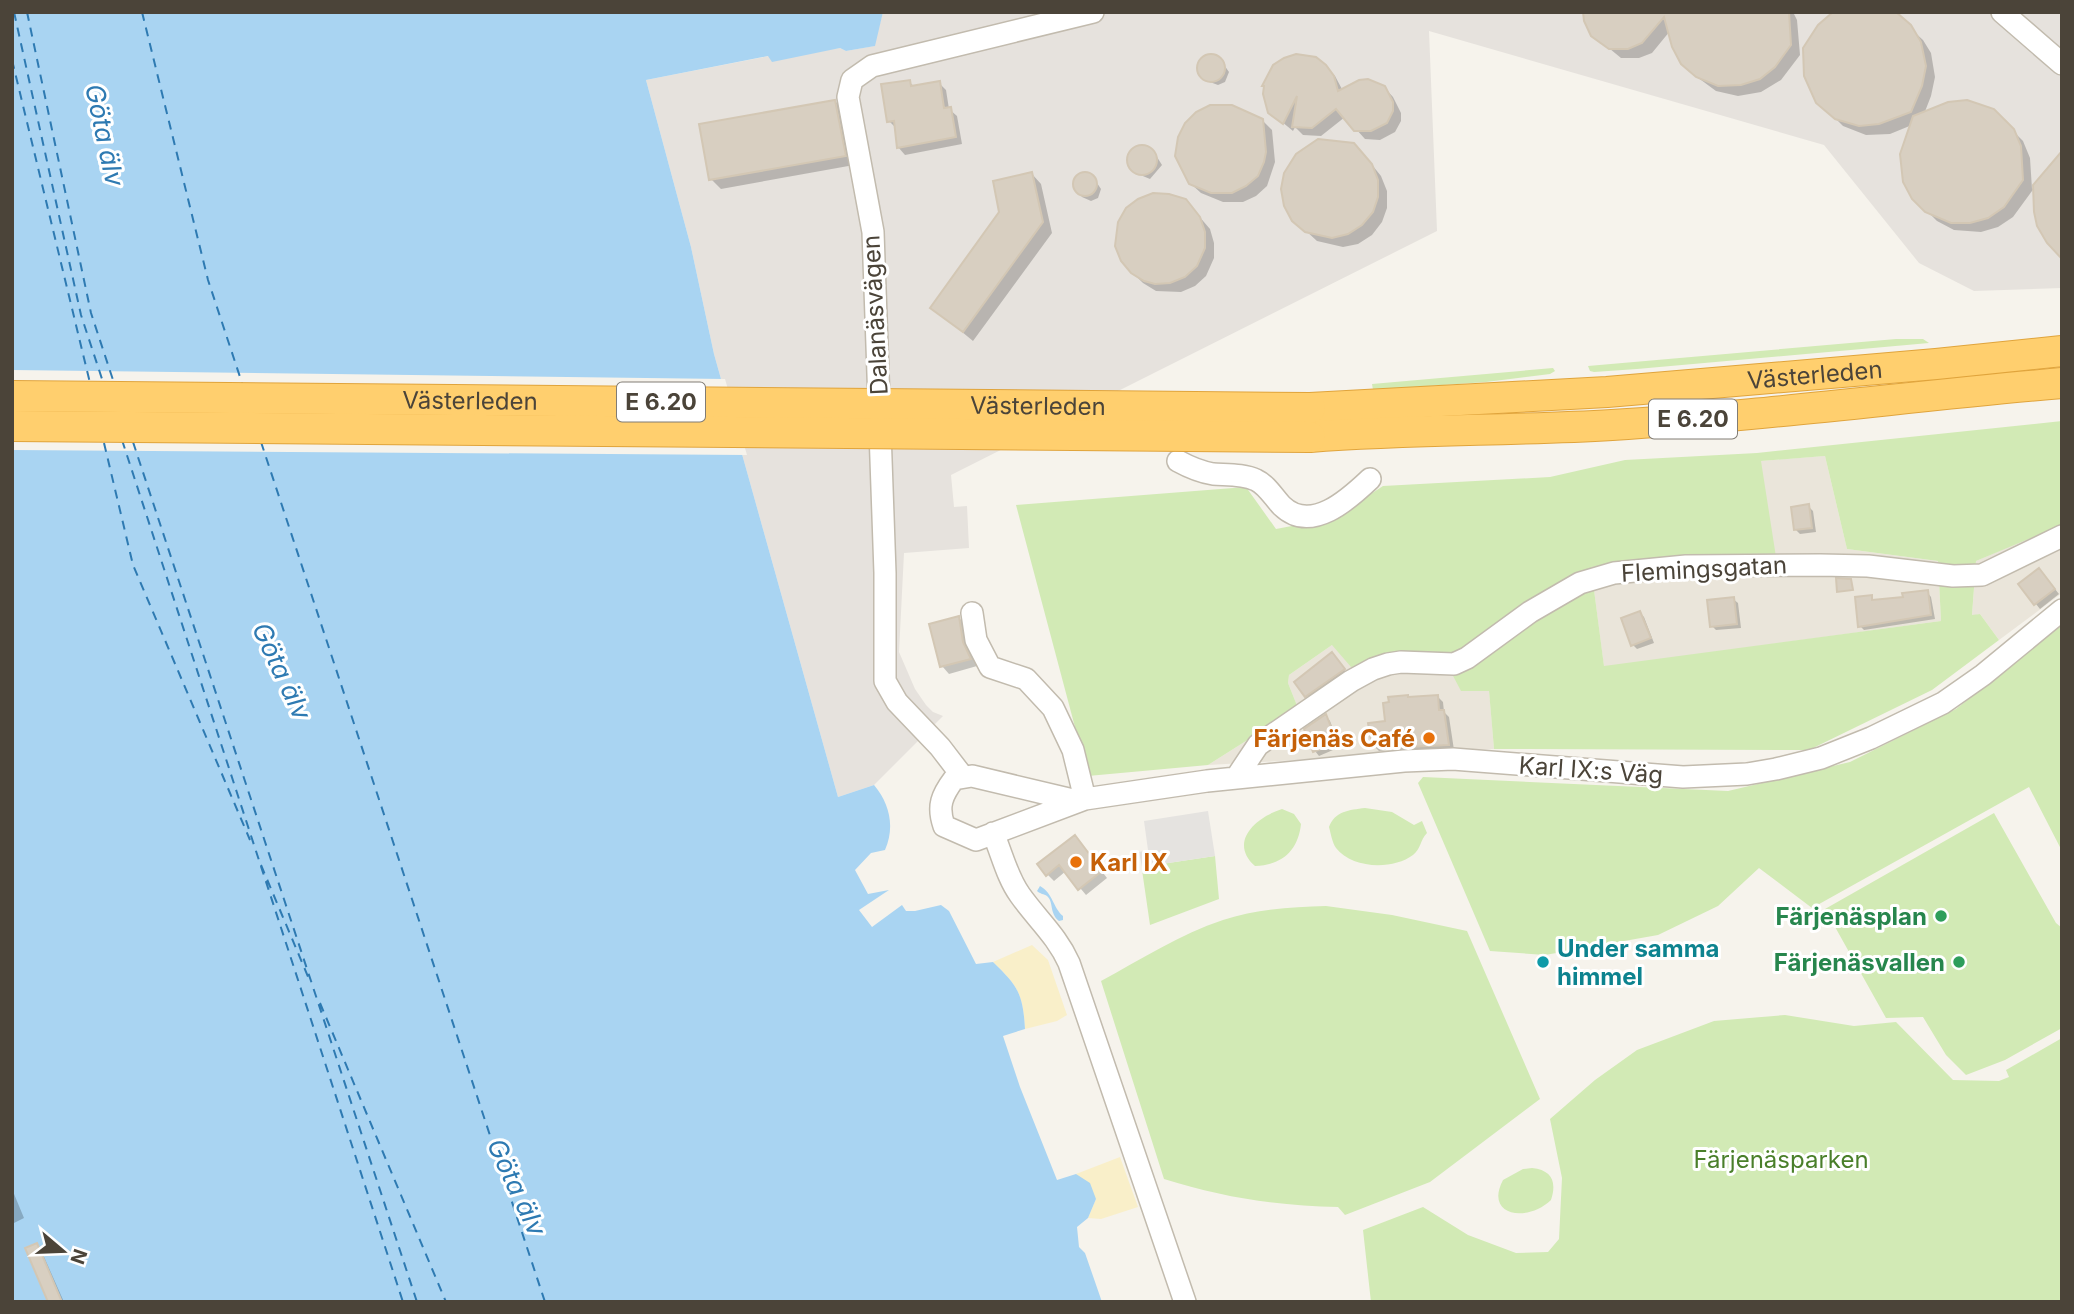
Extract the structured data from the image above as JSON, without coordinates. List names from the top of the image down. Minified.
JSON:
{"streets":{"highway":["Västerleden","E 6.20"],"street":["Dalanäsvägen","Flemingsgatan","Karl IX:s Väg"]},"crossings":[["Dalanäsvägen","Karl IX:s Väg"],["Flemingsgatan","Karl IX:s Väg"]],"water":["Göta älv"],"parks":["Färjenäsparken"],"places":["Färjenäs Café","Karl IX","Färjenäsplan","Under samma himmel","Färjenäsvallen"],"north":"right"}
